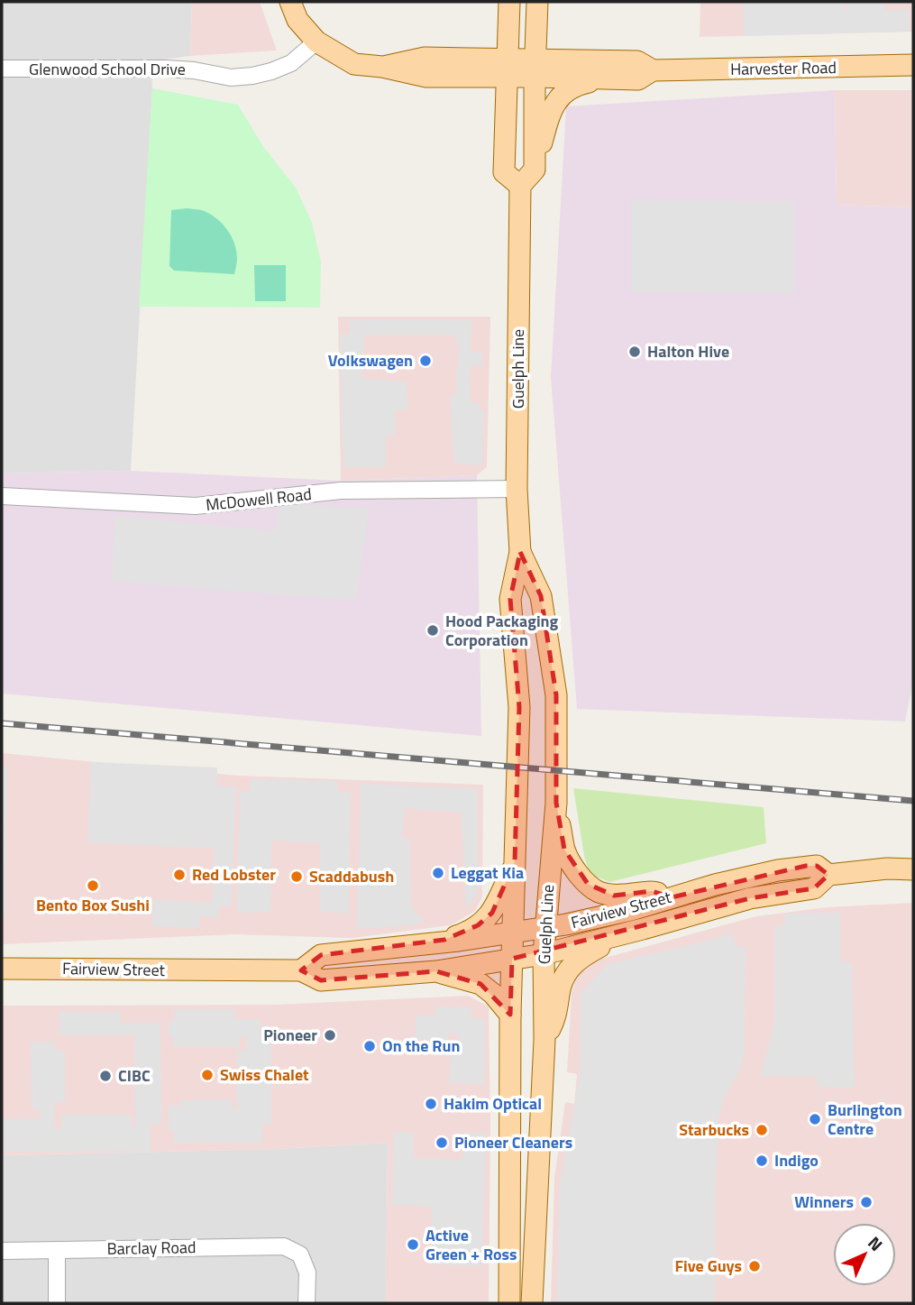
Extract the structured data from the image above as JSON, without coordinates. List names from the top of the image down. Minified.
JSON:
{"streets":{"main road":["Harvester Road","Guelph Line","Fairview Street"],"street":["Glenwood School Drive","McDowell Road","Barclay Road"]},"crossings":[["Harvester Road","Glenwood School Drive"],["Guelph Line","McDowell Road"],["Guelph Line","Fairview Street"]],"places":["Halton Hive","Volkswagen","Hood Packaging Corporation","Leggat Kia","Red Lobster","Scaddabush","Bento Box Sushi","Pioneer","On the Run","Swiss Chalet","CIBC","Hakim Optical","Burlington Centre","Starbucks","Pioneer Cleaners","Indigo","Winners","Active Green + Ross","Five Guys"],"north":"top right"}
